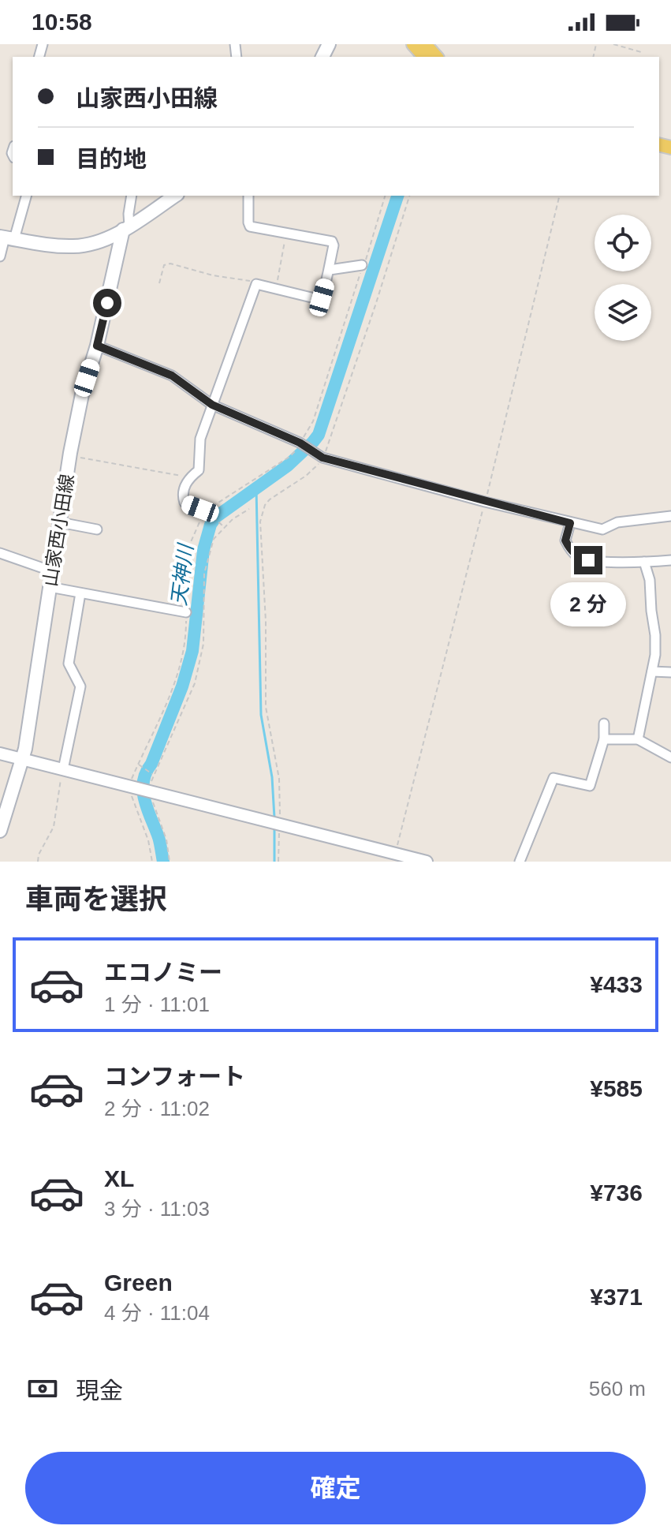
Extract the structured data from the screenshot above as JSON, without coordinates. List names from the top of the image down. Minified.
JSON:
{"streets":{"main road":["山家西小田線"]},"water":["天神川"],"page":{"status":"10:58","banner":["山家西小田線","目的地"],"bubble":"2 分","heading":"車両を選択","list":[{"name":"エコノミー","note":"1 分 · 11:01","value":"¥433"},{"name":"コンフォート","note":"2 分 · 11:02","value":"¥585"},{"name":"XL","note":"3 分 · 11:03","value":"¥736"},{"name":"Green","note":"4 分 · 11:04","value":"¥371"}],"pay":["現金","560 m"],"buttons":"確定"}}
